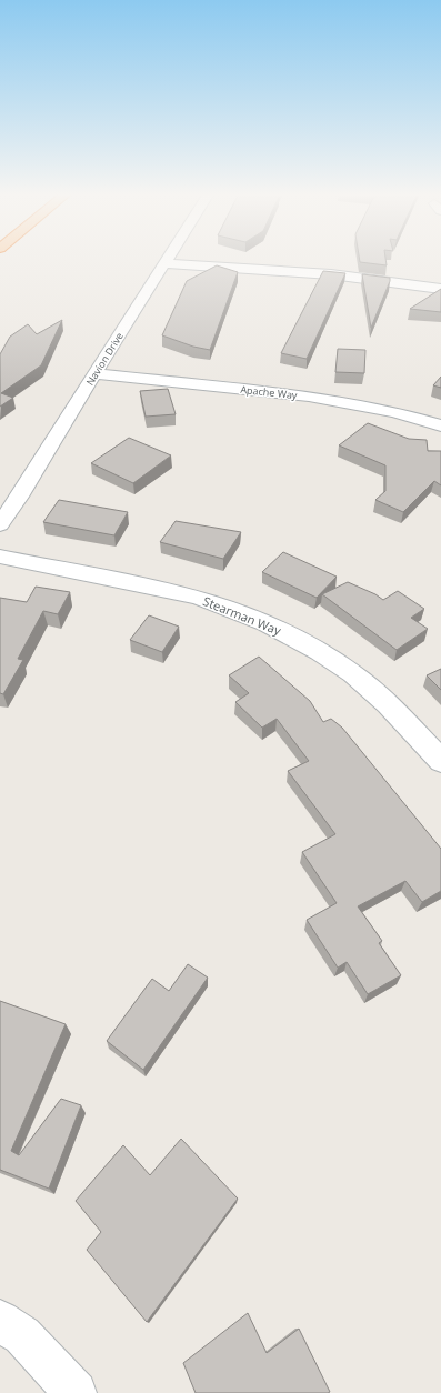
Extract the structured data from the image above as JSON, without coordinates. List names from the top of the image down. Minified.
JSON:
{"streets":{"street":["Navion Drive","Apache Way","Stearman Way"]},"crossings":[["Navion Drive","Apache Way"]]}
